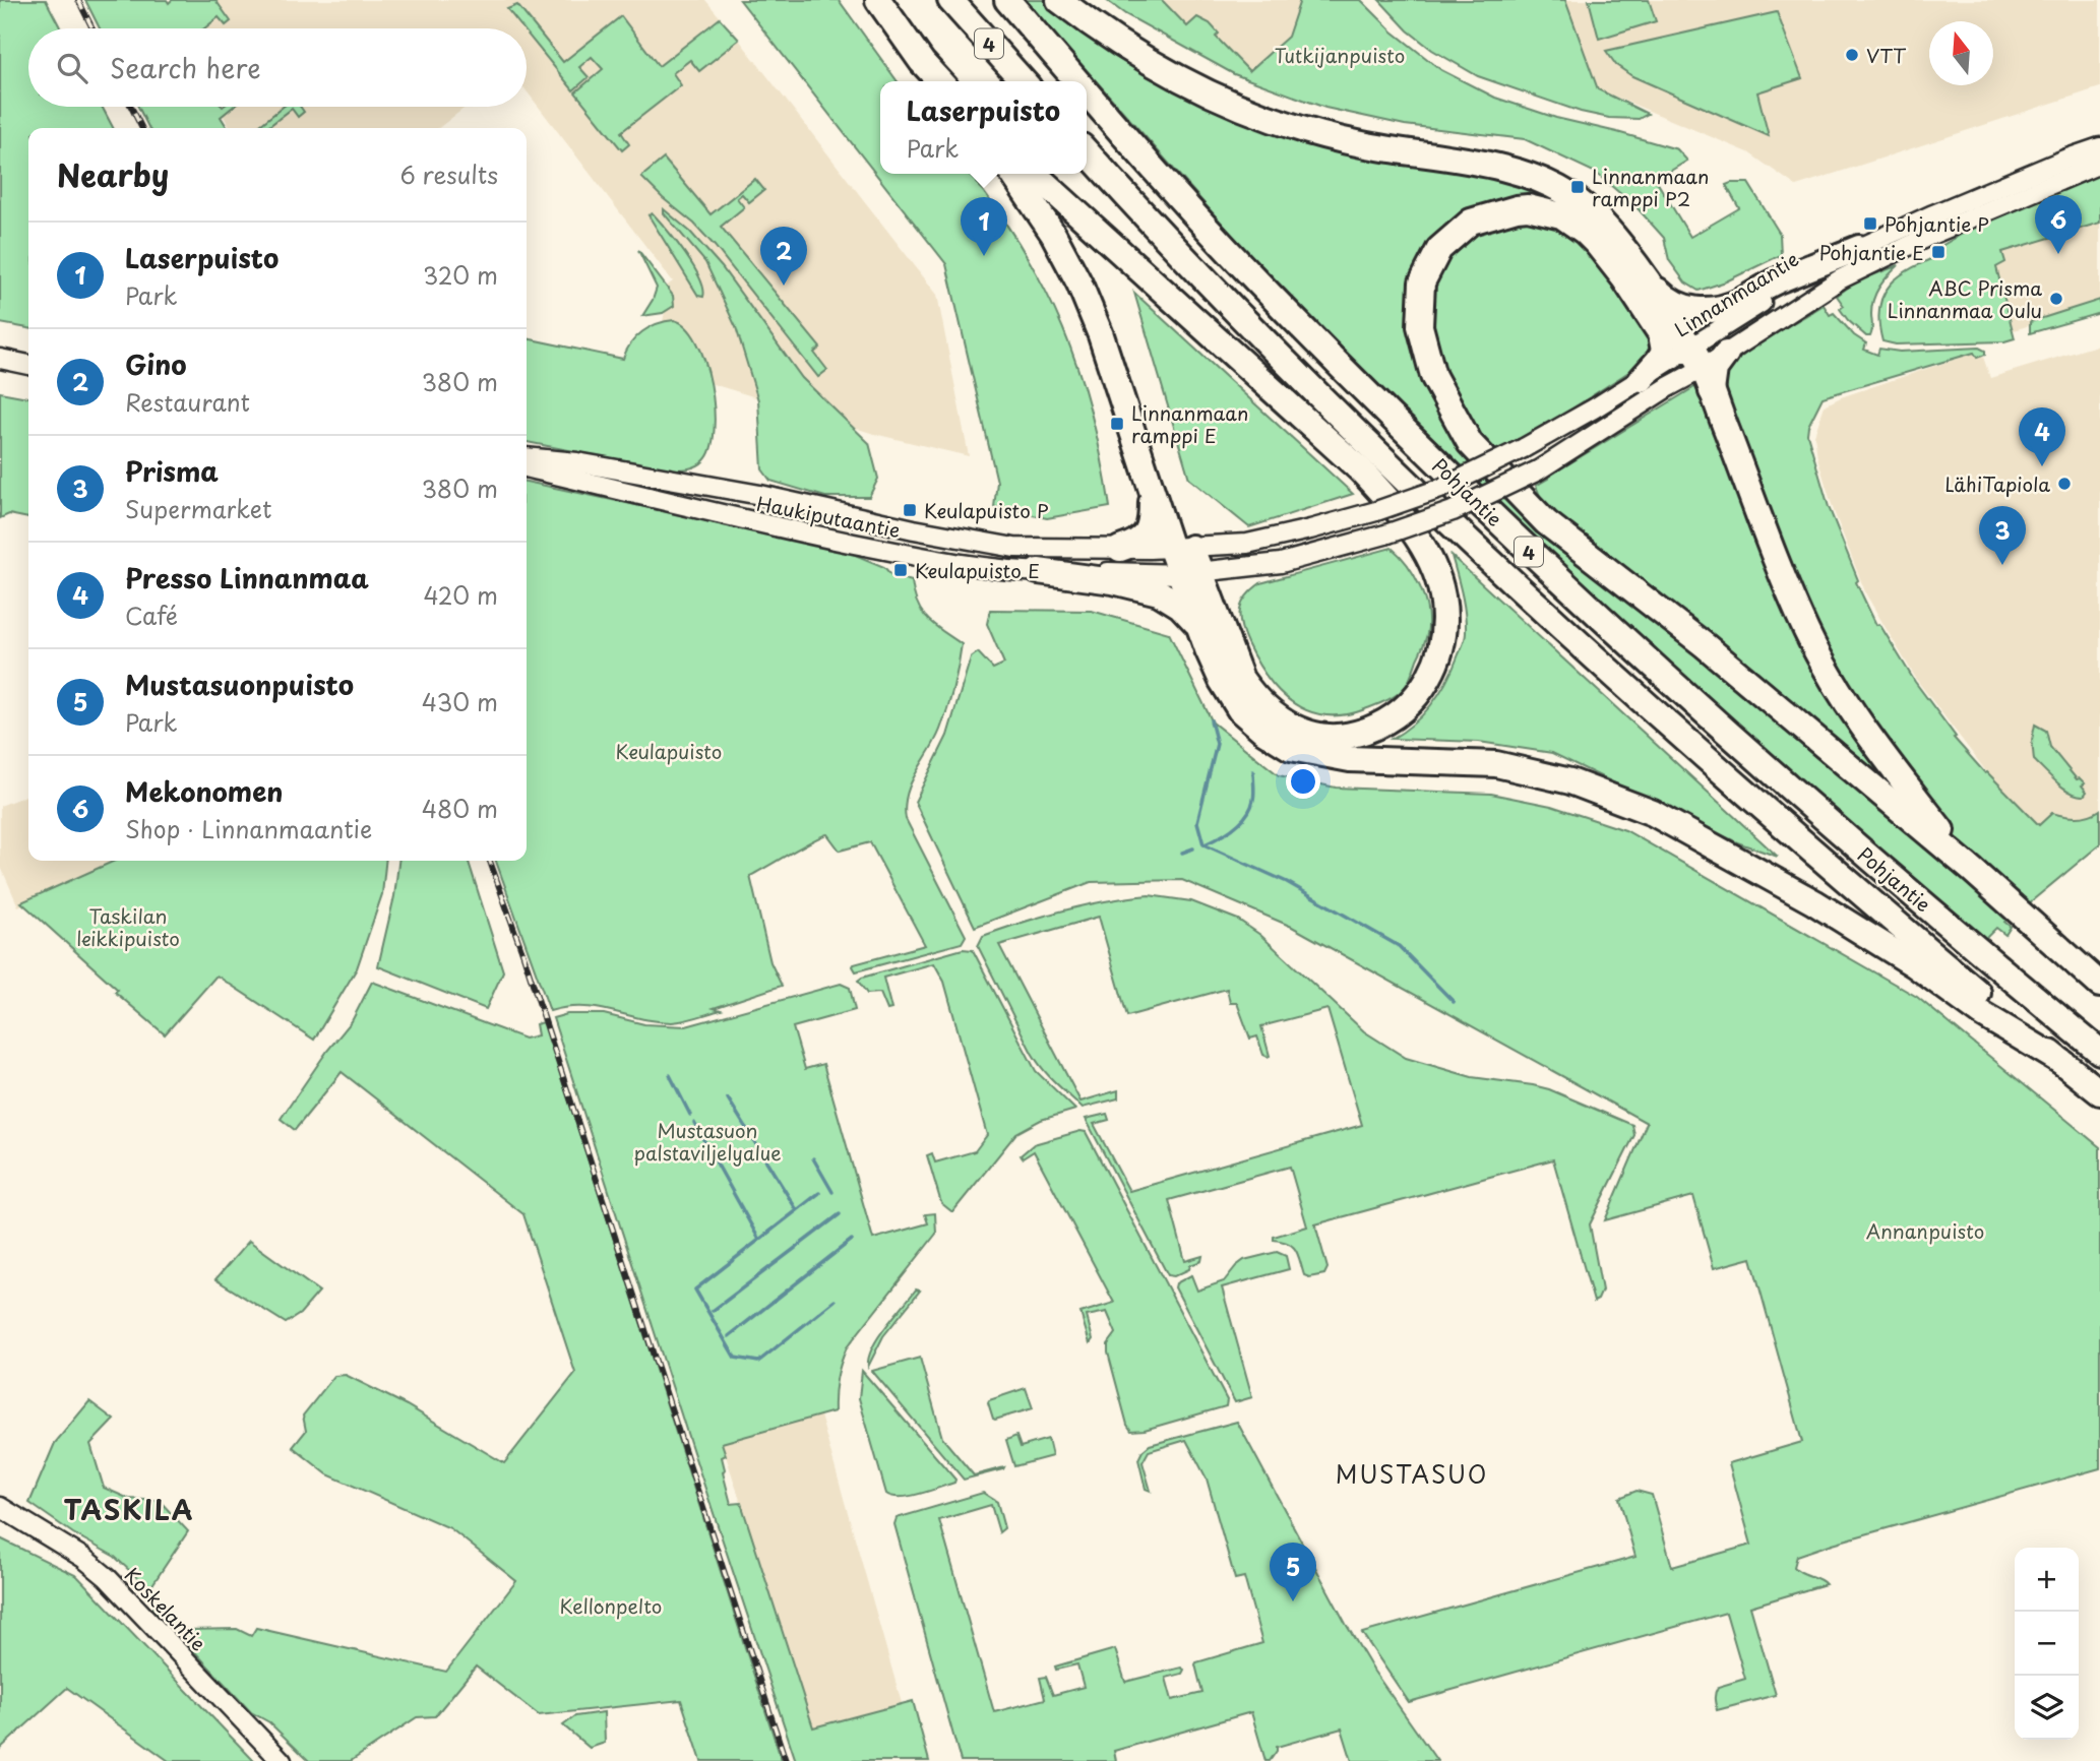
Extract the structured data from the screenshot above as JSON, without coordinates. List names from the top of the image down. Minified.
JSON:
{"streets":{"highway":["4","Pohjantie"],"main road":["Linnanmaantie","Haukiputaantie","Koskelantie"]},"crossings":[["Linnanmaantie","Haukiputaantie"]],"districts":["MUSTASUO","TASKILA"],"parks":["Tutkijanpuisto","Keulapuisto","Taskilan leikkipuisto","Mustasuon palstaviljelyalue","Annanpuisto","Kellonpelto"],"places":{"other":["VTT","ABC Prisma Linnanmaa Oulu","LähiTapiola"],"transit":["Linnanmaan ramppi P2","Pohjantie P","Pohjantie E","Linnanmaan ramppi E","Keulapuisto P","Keulapuisto E"]},"north":"top","page":{"search":"Search here","popup":["Laserpuisto","Park"],"heading":["Nearby","6 results"],"pins":["6","1","2","4","3","5"],"list":[{"mark":"1","name":"Laserpuisto","note":"Park","value":"320 m"},{"mark":"2","name":"Gino","note":"Restaurant","value":"380 m"},{"mark":"3","name":"Prisma","note":"Supermarket","value":"380 m"},{"mark":"4","name":"Presso Linnanmaa","note":"Café","value":"420 m"},{"mark":"5","name":"Mustasuonpuisto","note":"Park","value":"430 m"},{"mark":"6","name":"Mekonomen","note":"Shop · Linnanmaantie","value":"480 m"}],"map_buttons":["+","−"]}}
